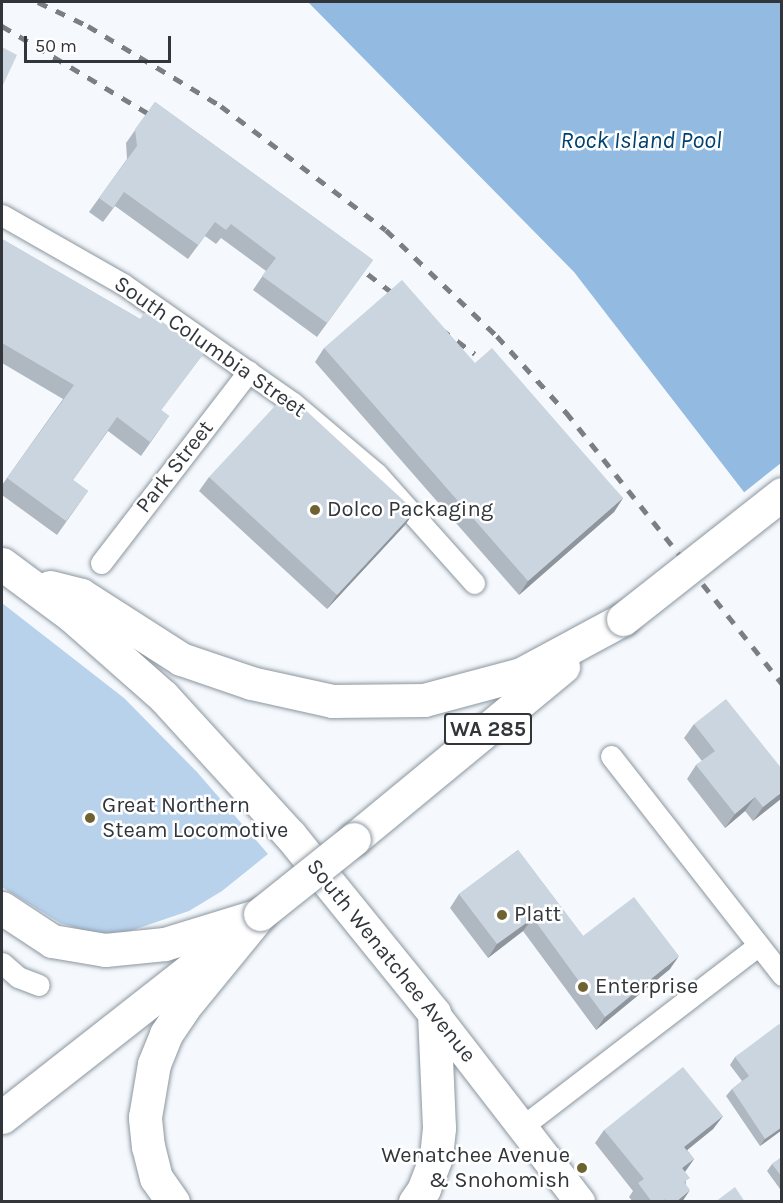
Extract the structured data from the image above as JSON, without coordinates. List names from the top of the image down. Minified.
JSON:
{"streets":{"main road":["WA 285","South Wenatchee Avenue"],"street":["South Columbia Street","Park Street"]},"crossings":[["South Columbia Street","Park Street"]],"water":["Rock Island Pool"],"places":["Dolco Packaging","Great Northern Steam Locomotive","Platt","Enterprise","Wenatchee Avenue & Snohomish"],"scale_bar":"50 m"}
